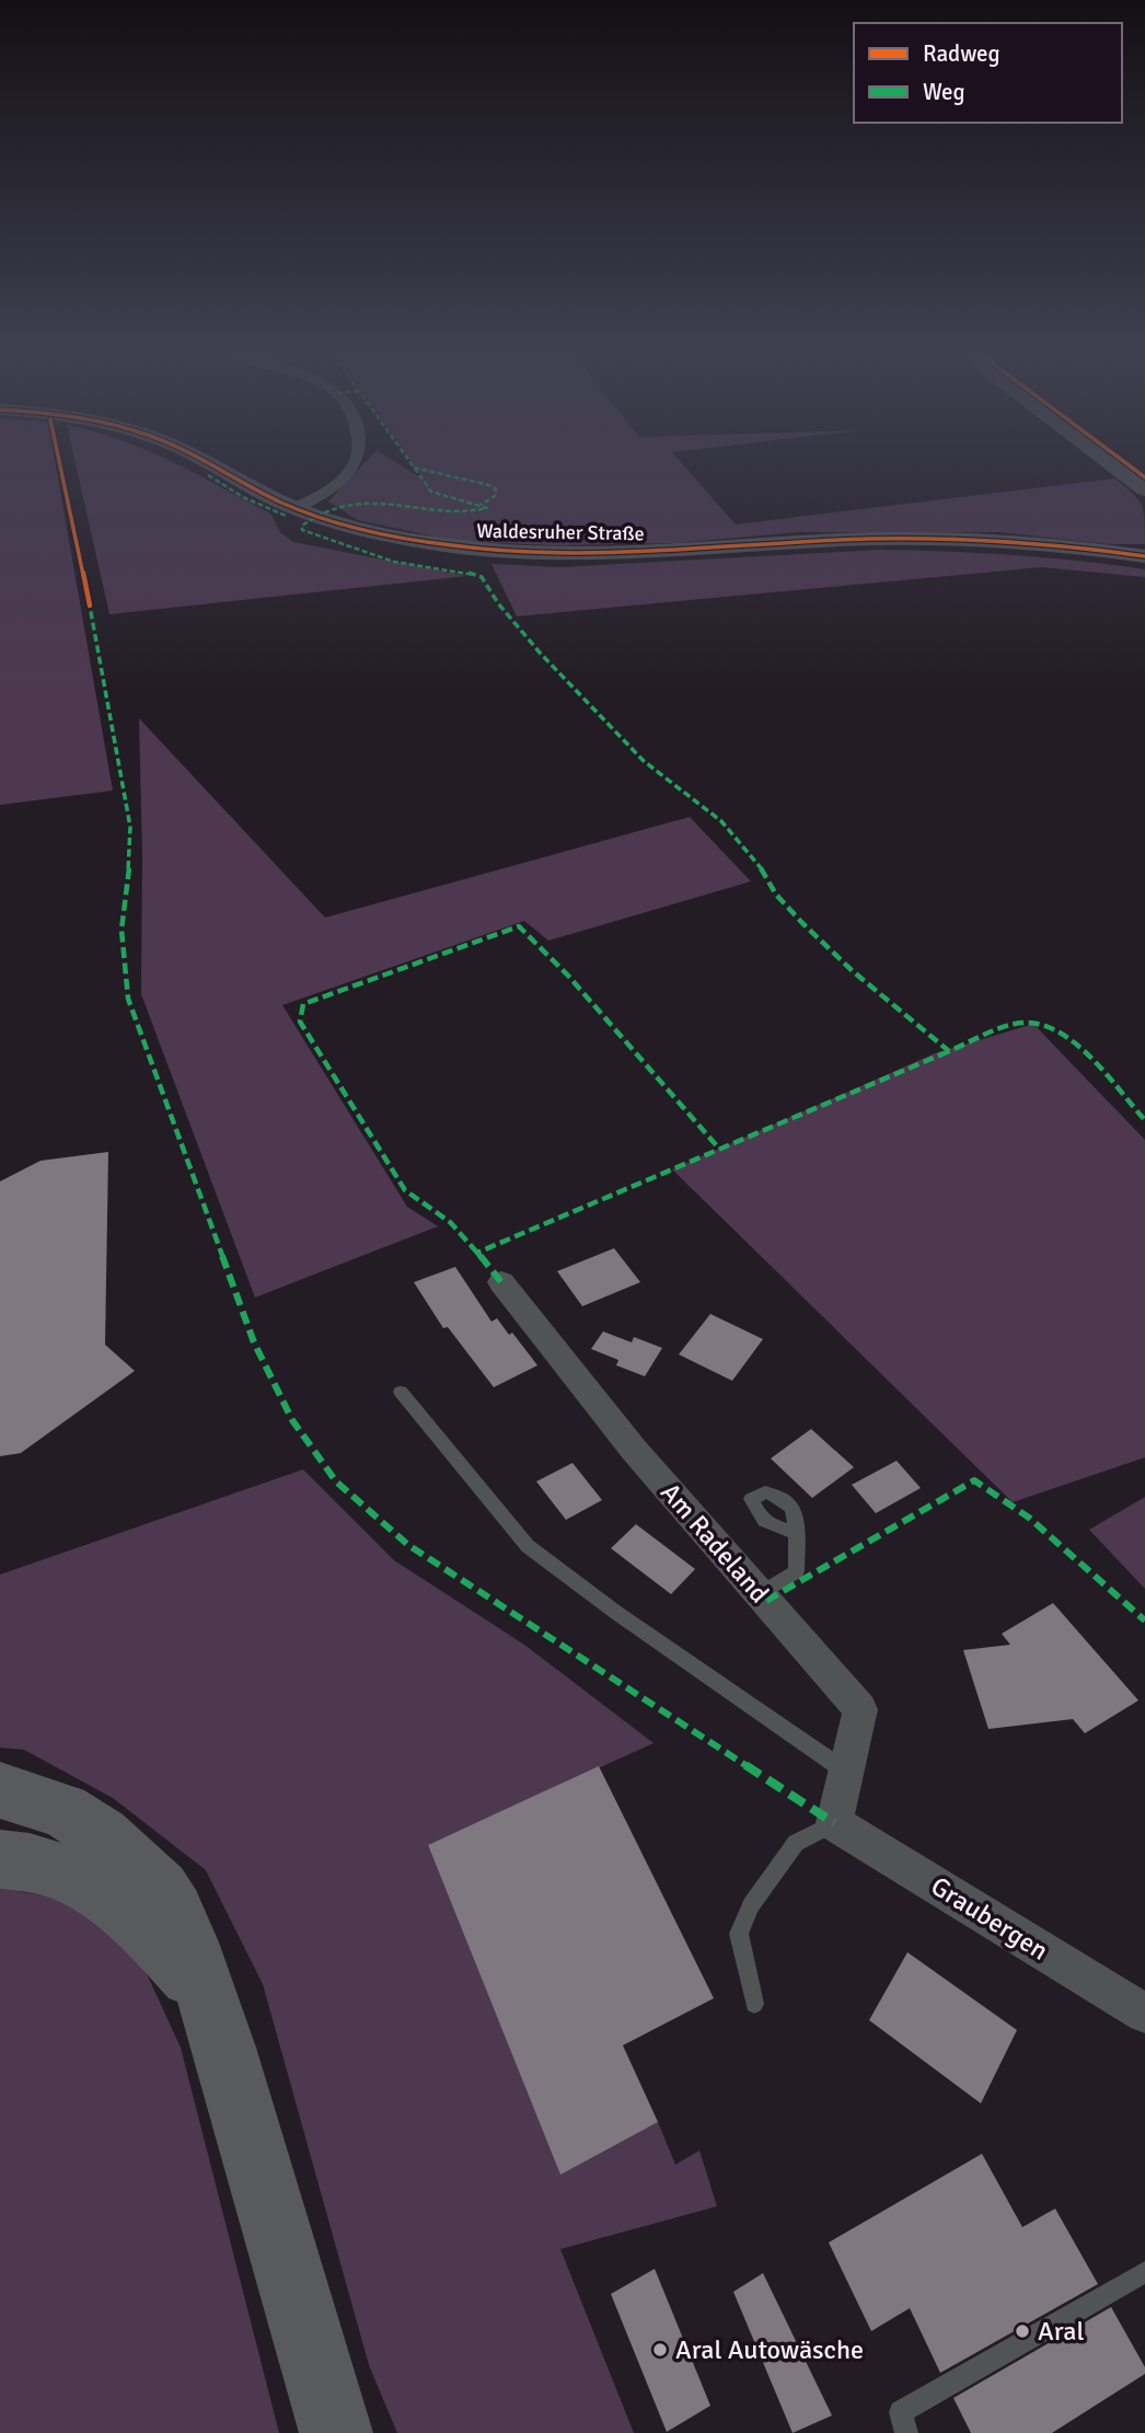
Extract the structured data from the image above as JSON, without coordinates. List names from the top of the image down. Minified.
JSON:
{"streets":{"street":["Waldesruher Straße","Am Radeland","Graubergen"]},"crossings":[["Am Radeland","Graubergen"]],"places":["Aral","Aral Autowäsche"],"legend":["Radweg","Weg"]}
